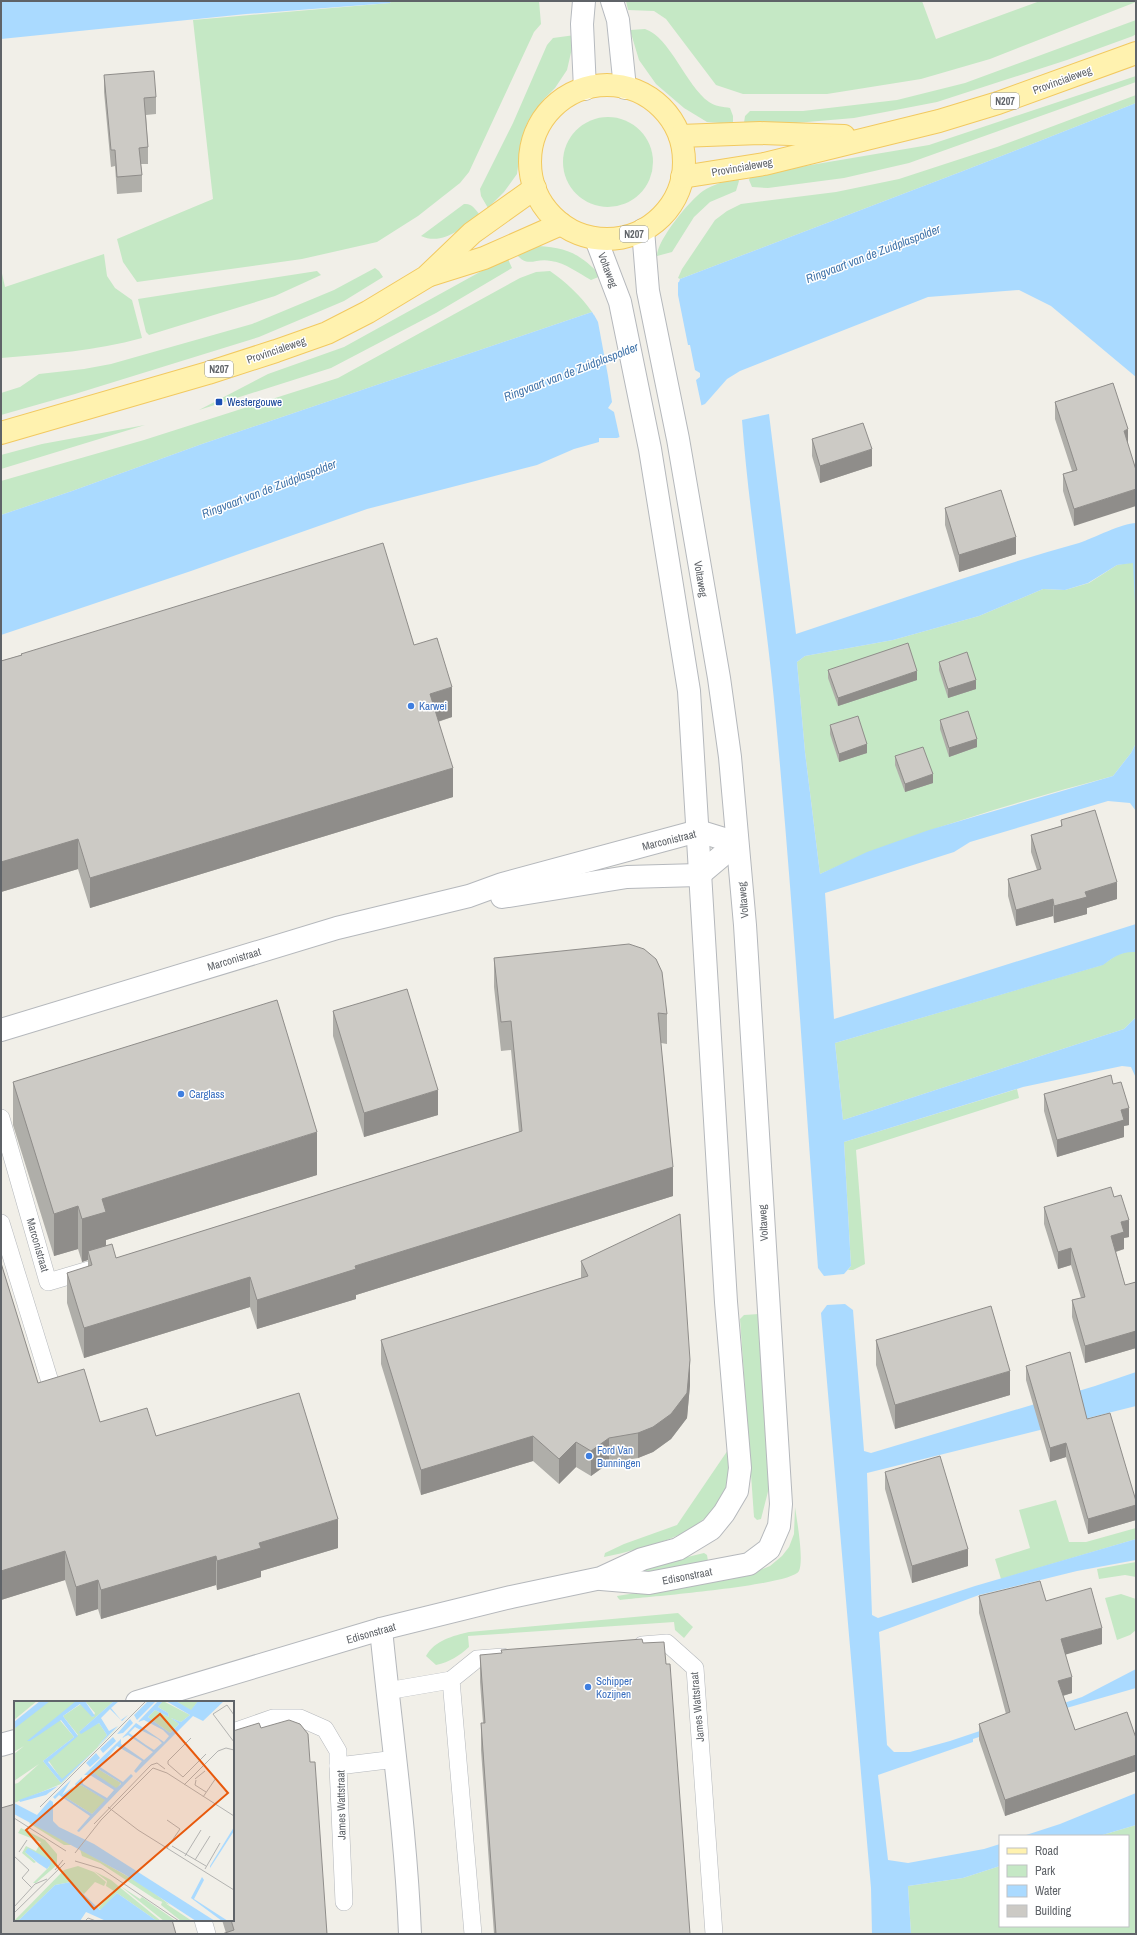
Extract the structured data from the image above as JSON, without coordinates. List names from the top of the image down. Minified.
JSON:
{"streets":{"main road":["Provincialeweg","N207"],"street":["Voltaweg","Marconistraat","Edisonstraat"],"lane":["James Wattstraat"]},"crossings":[["Provincialeweg","N207"],["N207","Voltaweg"],["Voltaweg","Marconistraat"],["Voltaweg","Edisonstraat"]],"water":["Ringvaart van de Zuidplaspolder"],"places":{"transit":["Westergouwe"],"other":["Karwei","Carglass","Ford Van Bunningen","Schipper Kozijnen"]},"legend":["Road","Park","Water","Building"]}
